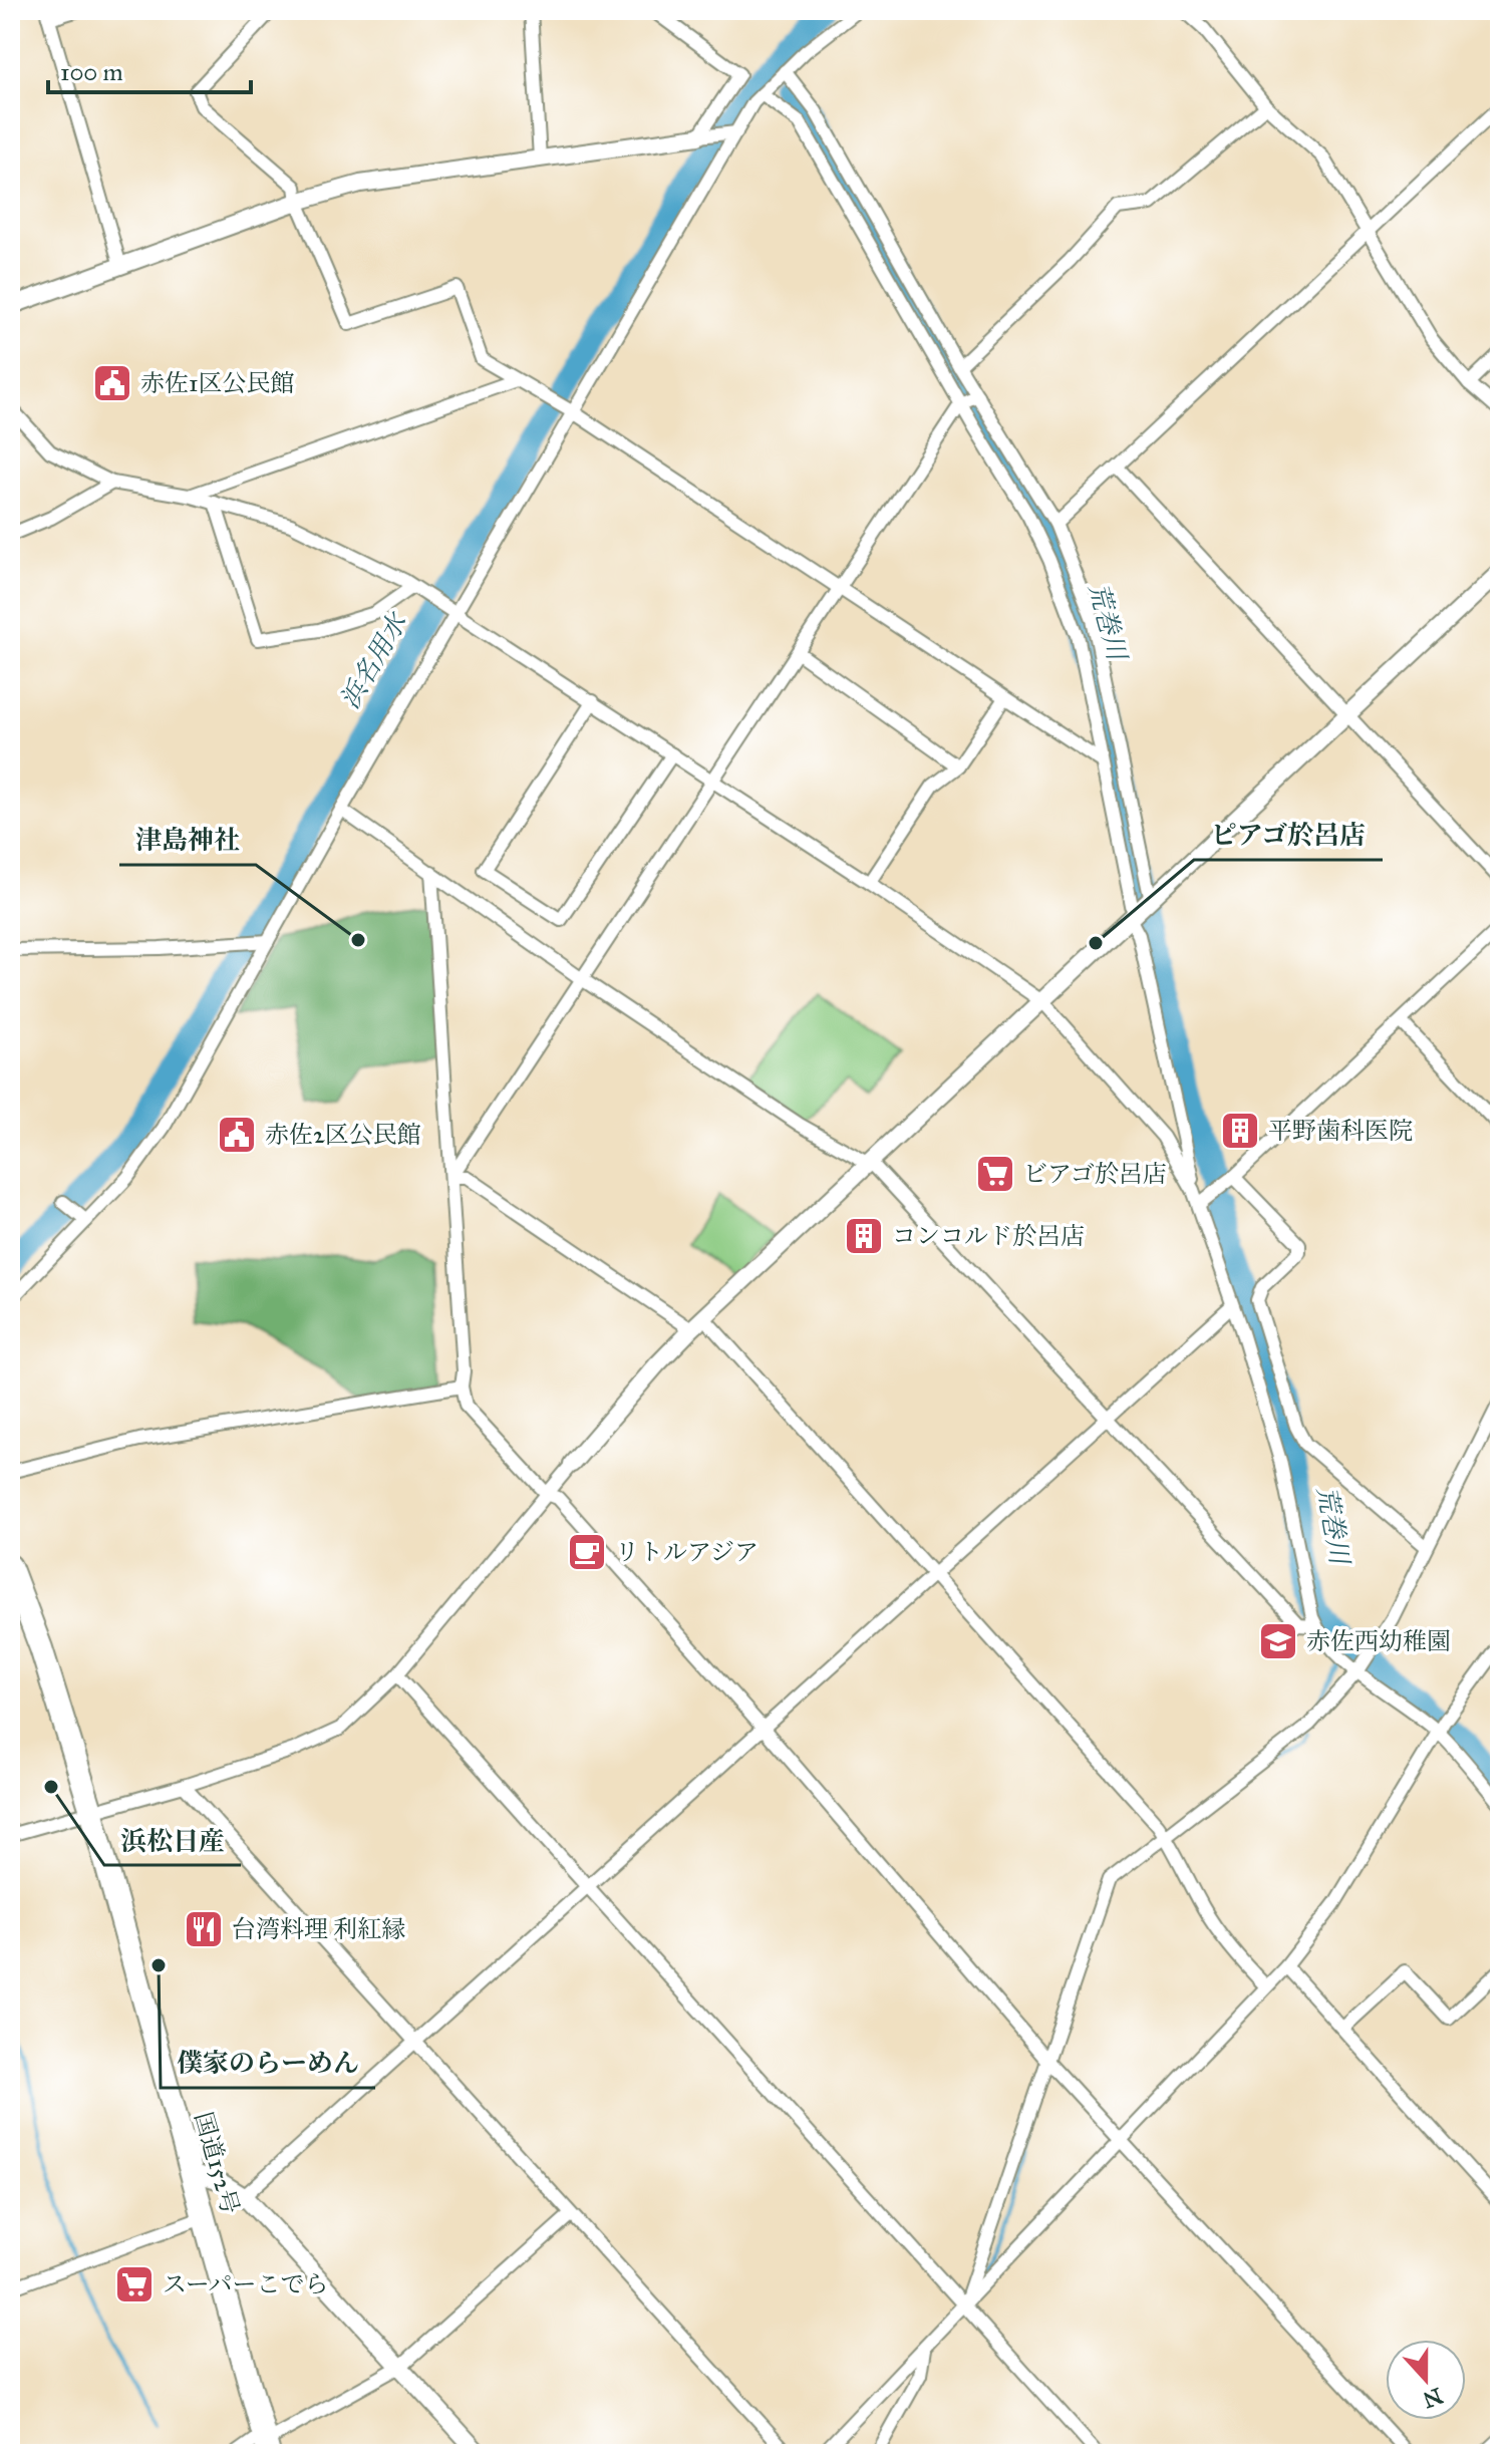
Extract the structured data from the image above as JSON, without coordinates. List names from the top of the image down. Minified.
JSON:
{"streets":{"highway":["国道152号"]},"water":["荒巻川","浜名用水"],"places":{"public building":["赤佐1区公民館","赤佐2区公民館"],"other":["津島神社","ピアゴ於呂店","浜松日産","僕家のらーめん"],"building":["平野歯科医院","コンコルド於呂店"],"supermarket":["ビアゴ於呂店","スーパーこでら"],"cafe":["リトルアジア"],"school or university":["赤佐西幼稚園"],"restaurant":["台湾料理 利紅縁"]},"scale_bar":"100 m","north":"bottom"}
